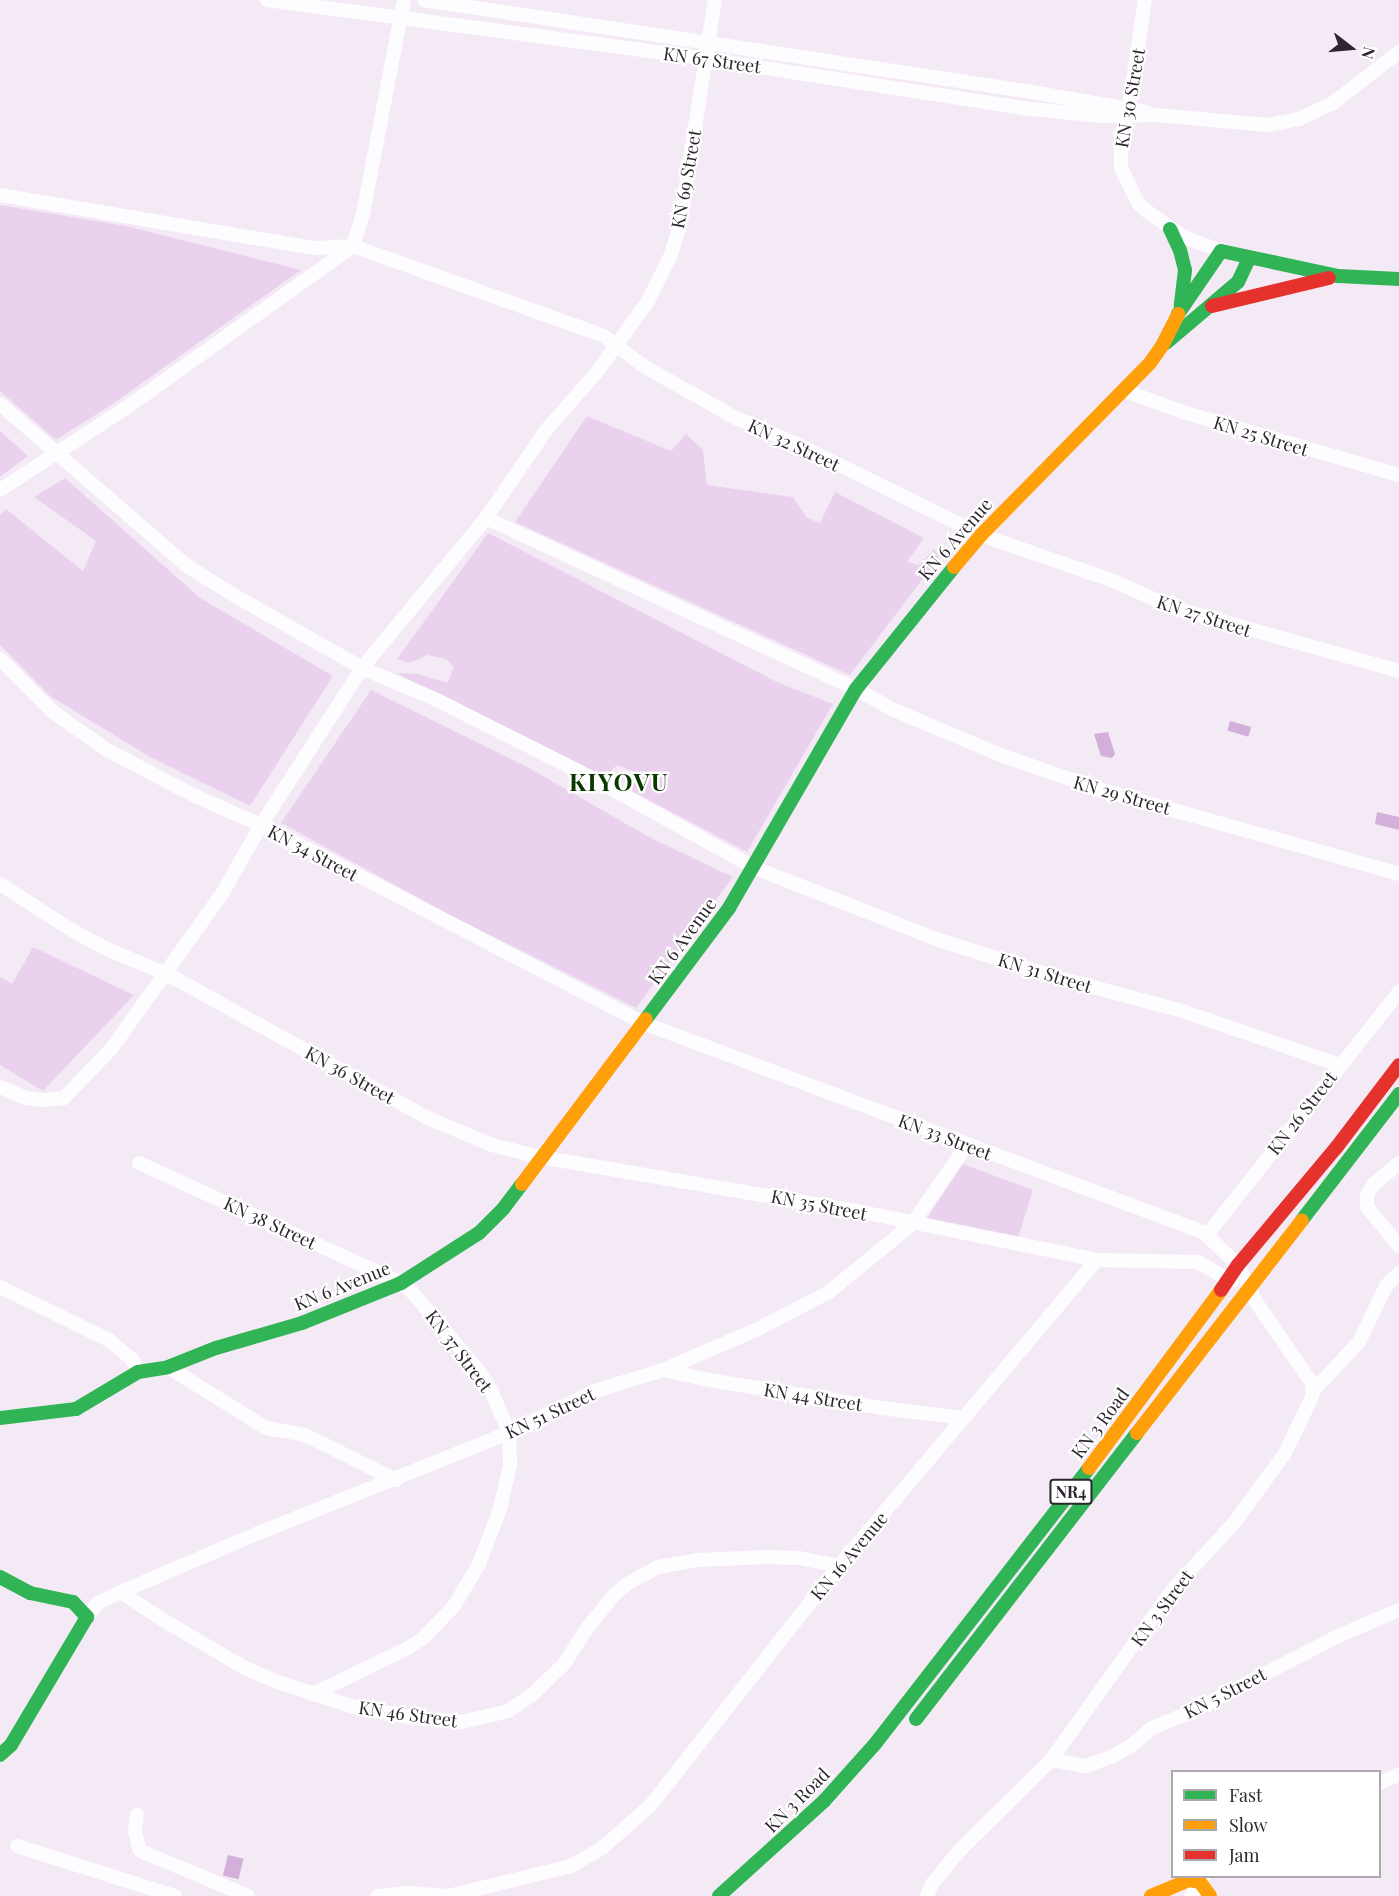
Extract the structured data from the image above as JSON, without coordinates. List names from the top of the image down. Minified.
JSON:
{"streets":{"main road":["KN 6 Avenue","KN 3 Road","NR4"],"street":["KN 67 Street","KN 30 Street","KN 69 Street","KN 25 Street","KN 32 Street","KN 27 Street","KN 29 Street","KN 34 Street","KN 31 Street","KN 36 Street","KN 26 Street","KN 33 Street","KN 35 Street","KN 38 Street","KN 37 Street","KN 44 Street","KN 51 Street","KN 16 Avenue","KN 3 Street","KN 5 Street","KN 46 Street"]},"crossings":[["KN 67 Street","KN 30 Street"],["KN 67 Street","KN 69 Street"],["KN 30 Street","KN 6 Avenue"],["KN 69 Street","KN 32 Street"],["KN 69 Street","KN 29 Street"],["KN 69 Street","KN 34 Street"],["KN 69 Street","KN 31 Street"],["KN 25 Street","KN 6 Avenue"],["KN 32 Street","KN 6 Avenue"],["KN 32 Street","KN 27 Street"],["KN 6 Avenue","KN 27 Street"],["KN 6 Avenue","KN 29 Street"],["KN 6 Avenue","KN 34 Street"],["KN 6 Avenue","KN 31 Street"],["KN 6 Avenue","KN 36 Street"],["KN 6 Avenue","KN 33 Street"],["KN 6 Avenue","KN 35 Street"],["KN 6 Avenue","KN 38 Street"],["KN 6 Avenue","KN 37 Street"],["KN 34 Street","KN 33 Street"],["KN 31 Street","KN 26 Street"],["KN 36 Street","KN 35 Street"],["KN 26 Street","KN 33 Street"],["KN 33 Street","KN 51 Street"],["KN 33 Street","KN 3 Road"],["KN 35 Street","KN 51 Street"],["KN 35 Street","KN 16 Avenue"],["KN 38 Street","KN 37 Street"],["KN 37 Street","KN 51 Street"],["KN 37 Street","KN 46 Street"],["KN 44 Street","KN 51 Street"],["KN 44 Street","KN 16 Avenue"],["KN 51 Street","KN 46 Street"],["KN 16 Avenue","KN 46 Street"],["KN 3 Street","KN 5 Street"]],"districts":["KIYOVU"],"legend":["Fast","Slow","Jam"],"north":"right"}
